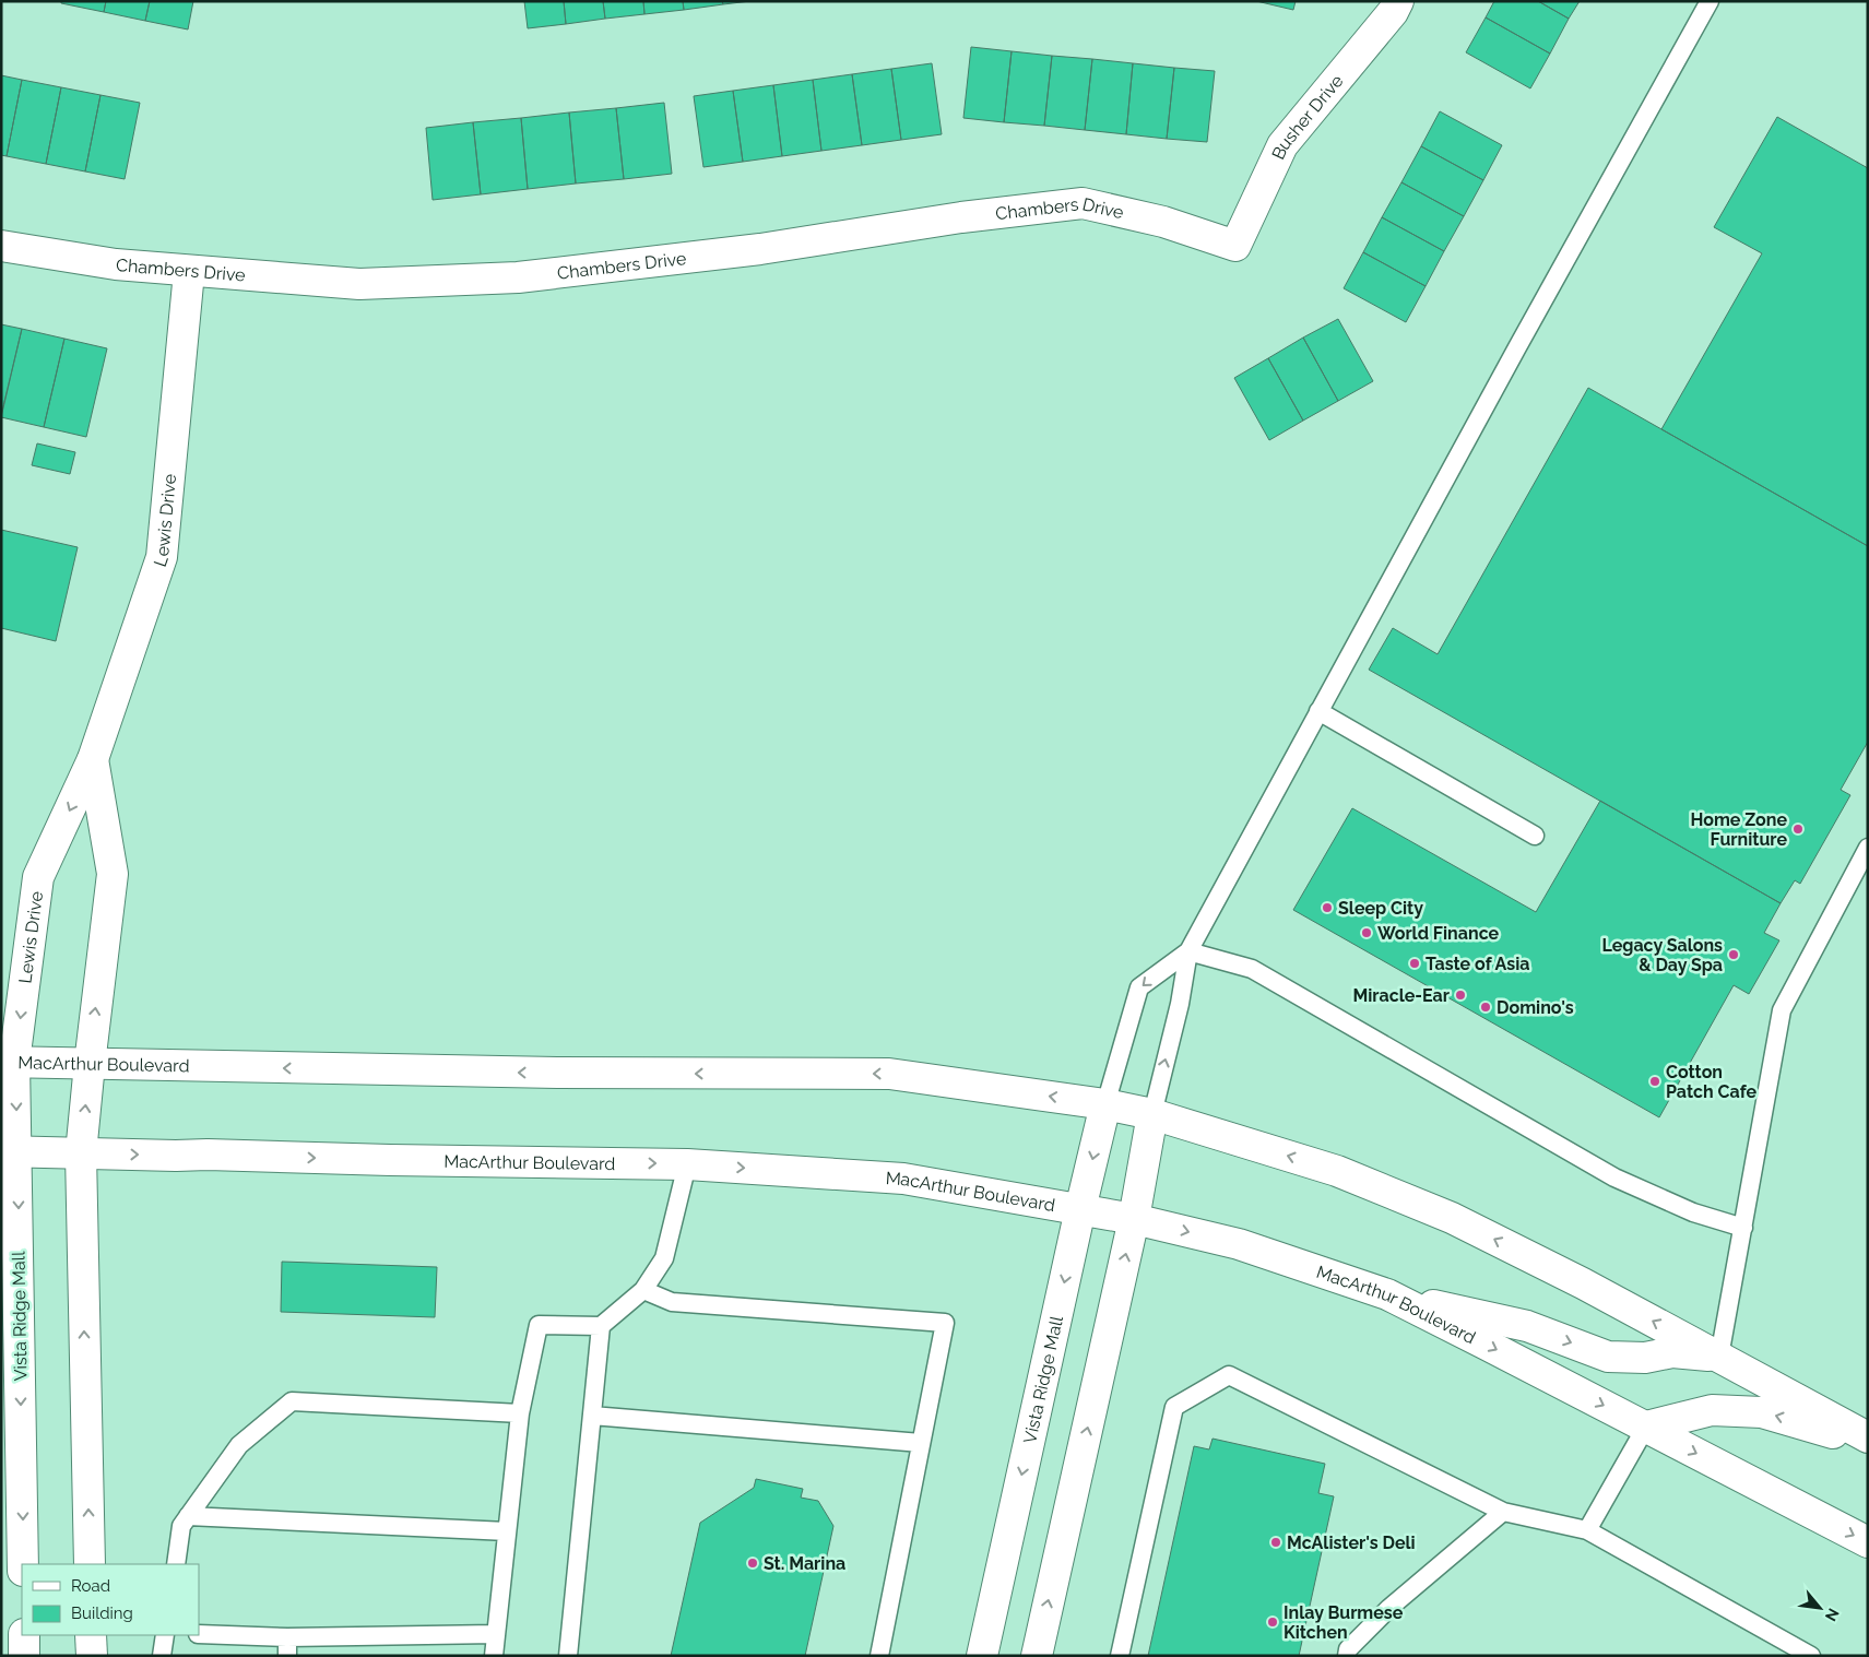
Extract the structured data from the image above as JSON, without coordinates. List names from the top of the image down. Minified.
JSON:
{"streets":{"street":["Busher Drive","Chambers Drive","Lewis Drive","MacArthur Boulevard","Vista Ridge Mall"]},"crossings":[["Busher Drive","Chambers Drive"],["Chambers Drive","Lewis Drive"],["Lewis Drive","MacArthur Boulevard"],["Lewis Drive","Vista Ridge Mall"],["MacArthur Boulevard","Vista Ridge Mall"]],"places":["Home Zone Furniture","Sleep City","World Finance","Legacy Salons & Day Spa","Taste of Asia","Miracle-Ear","Domino's","Cotton Patch Cafe","McAlister's Deli","St. Marina","Inlay Burmese Kitchen"],"legend":["Road","Building"],"north":"bottom right"}
